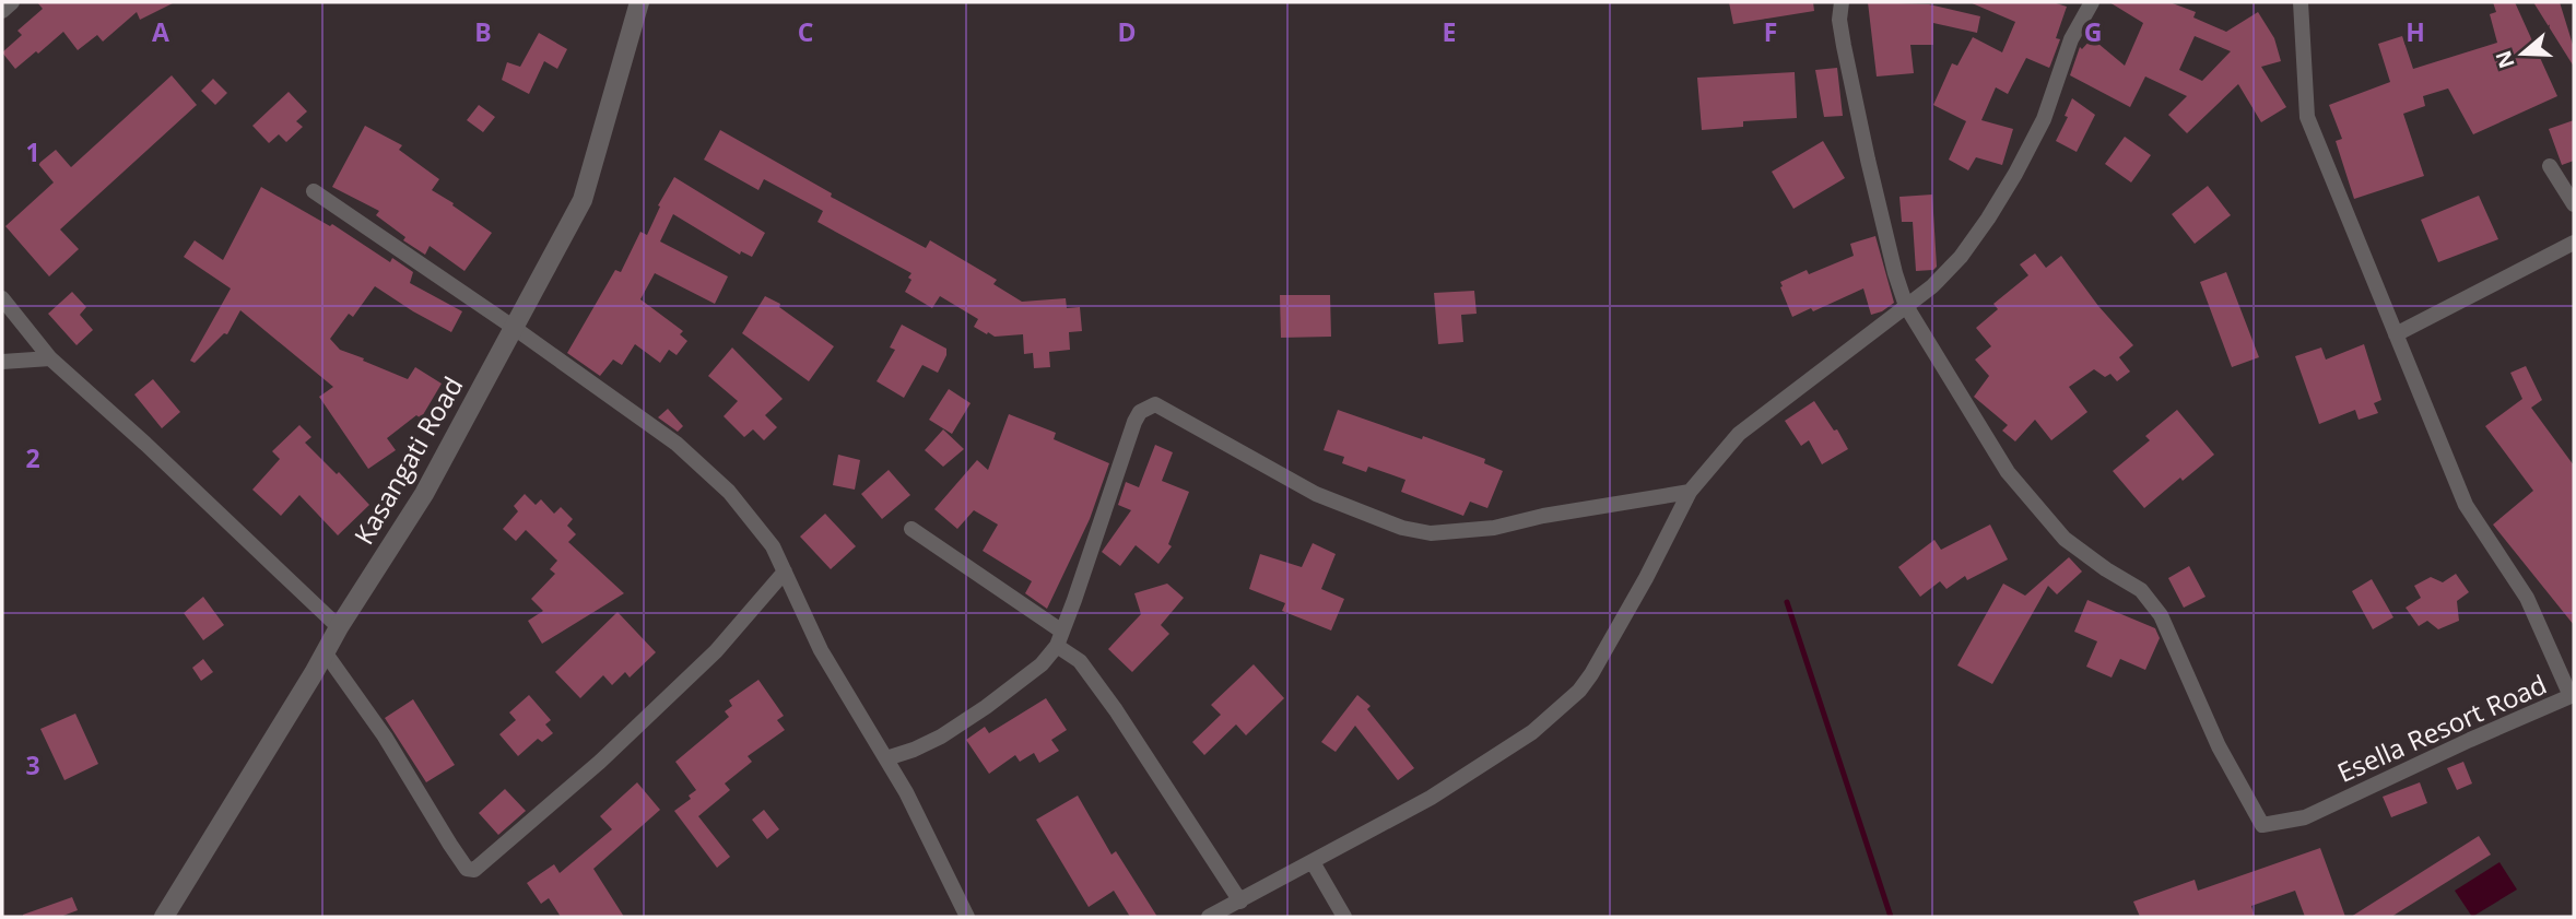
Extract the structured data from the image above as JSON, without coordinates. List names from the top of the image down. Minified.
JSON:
{"streets":{"street":["Kasangati Road","Esella Resort Road"]},"north":"left","grid":{"columns":["A","B","C","D","E","F","G","H"],"rows":["1","2","3"]}}
